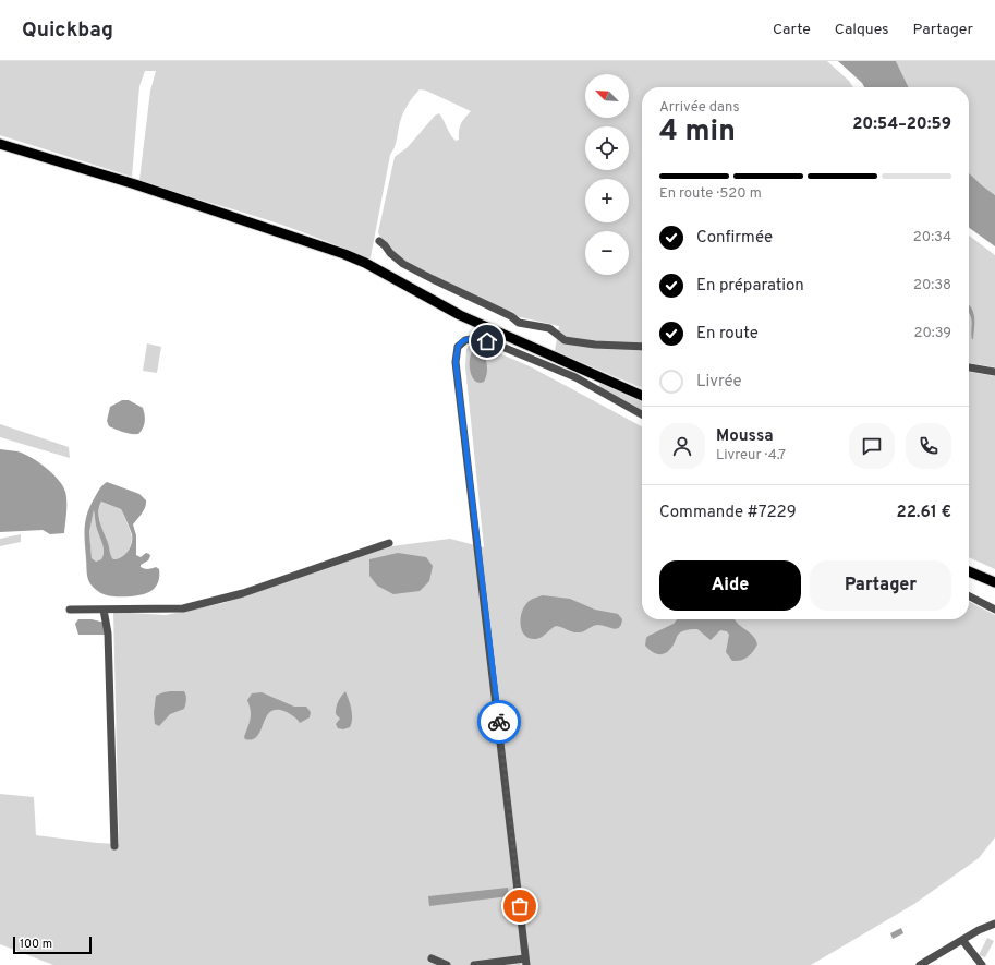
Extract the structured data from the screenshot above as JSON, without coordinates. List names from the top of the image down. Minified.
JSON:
{"scale_bar":"100 m","north":"top left","page":{"header":"Quickbag","nav":["Carte","Calques","Partager"],"map_buttons":["+","−"],"heading":["4 min","Arrivée dans","20:54–20:59"],"panel":["Moussa","Livreur · 4.7","Commande #7229","22.61 €"],"bar":"En route · 520 m","list":[["Confirmée","20:34"],["En préparation","20:38"],["En route","20:39"],"Livrée"],"buttons":["Aide","Partager"],"scale":"100 m"}}
